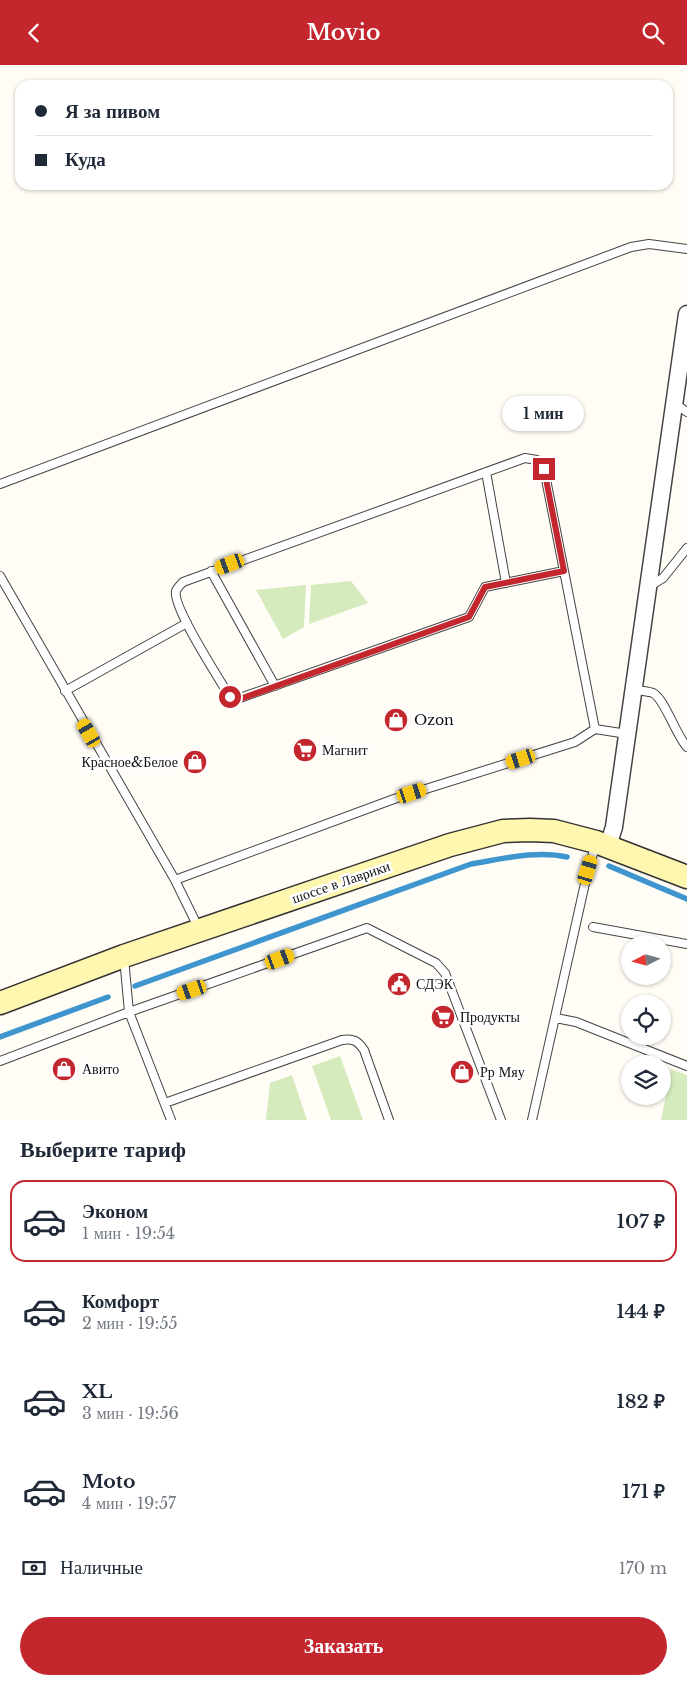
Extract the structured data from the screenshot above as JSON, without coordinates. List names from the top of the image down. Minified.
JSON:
{"streets":{"street":["шоссе в Лаврики"]},"places":{"shop":["Ozon","Красное&Белое","Авито","Рр Мяу"],"supermarket":["Магнит","Продукты"],"public building":["СДЭК"]},"north":"left","page":{"header":"Movio","banner":["Я за пивом","Куда"],"bubble":"1 мин","heading":"Выберите тариф","list":[{"name":"Эконом","note":"1 мин · 19:54","value":"107 ₽"},{"name":"Комфорт","note":"2 мин · 19:55","value":"144 ₽"},{"name":"XL","note":"3 мин · 19:56","value":"182 ₽"},{"name":"Moto","note":"4 мин · 19:57","value":"171 ₽"}],"pay":["Наличные","170 m"],"buttons":"Заказать"}}
